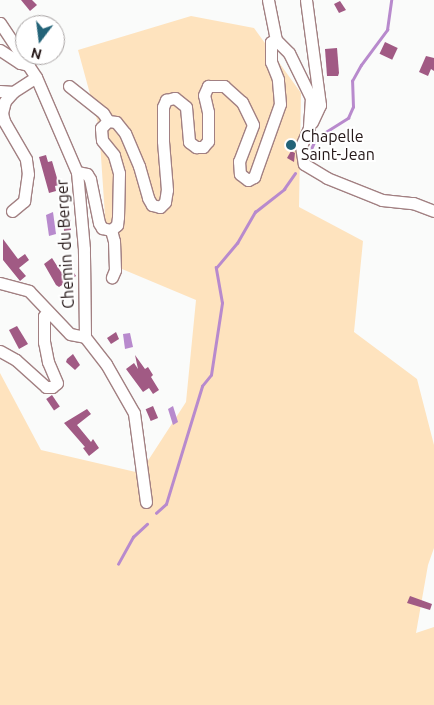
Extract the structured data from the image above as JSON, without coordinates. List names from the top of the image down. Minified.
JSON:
{"streets":{"street":["Chemin du Berger"]},"places":["Chapelle Saint-Jean"],"north":"bottom"}
